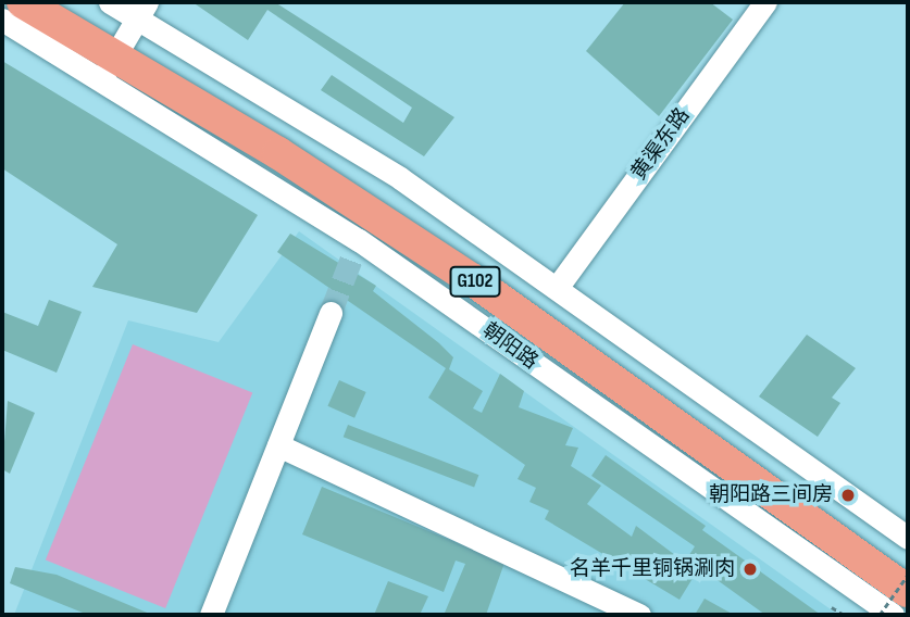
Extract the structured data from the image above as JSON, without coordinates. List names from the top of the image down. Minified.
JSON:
{"streets":{"highway":["G102","朝阳路"],"street":["黄渠东路"]},"crossings":[["黄渠东路","朝阳路"]],"places":["朝阳路三间房","名羊千里铜锅涮肉"]}
